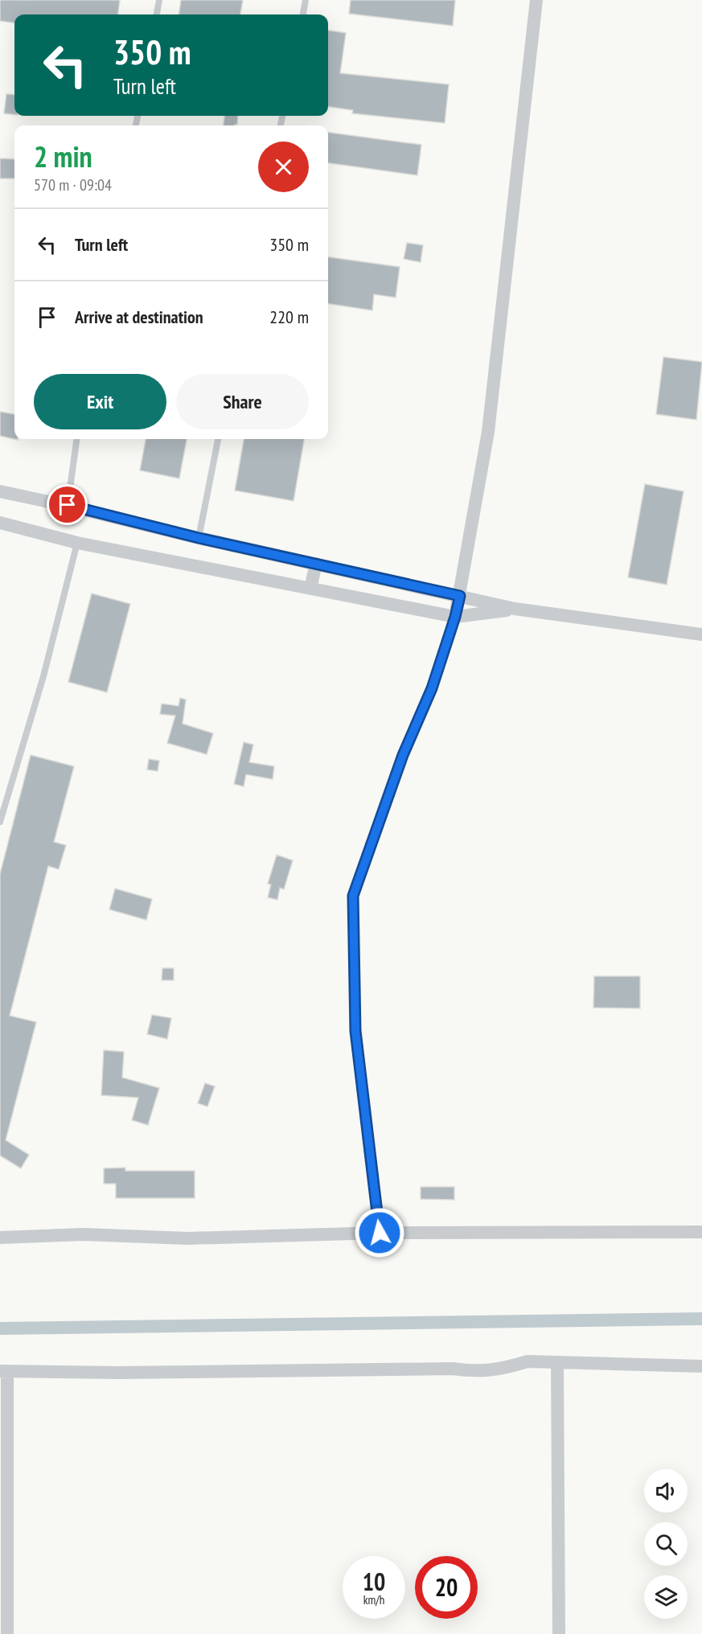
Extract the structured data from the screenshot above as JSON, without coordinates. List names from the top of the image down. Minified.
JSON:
{"page":{"turn":["350 m","Turn left"],"heading":["2 min","570 m · 09:04"],"list":[{"name":"Turn left","value":"350 m"},{"name":"Arrive at destination","value":"220 m"}],"buttons":["Exit","Share"],"speed":"10 km/h","limit":"20"}}
